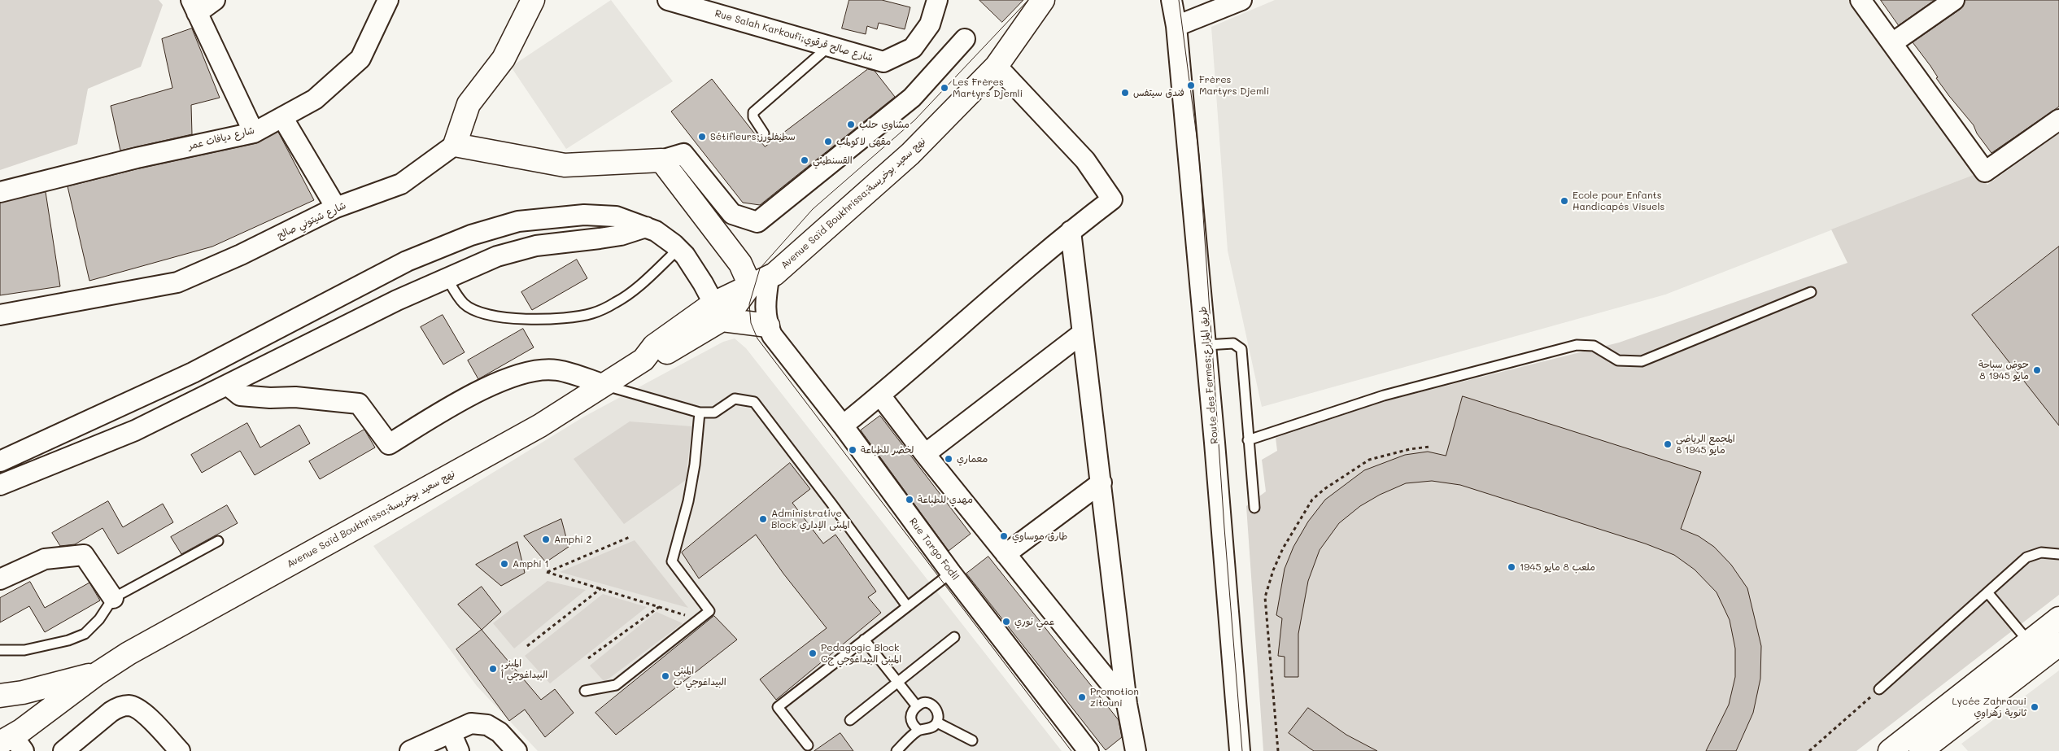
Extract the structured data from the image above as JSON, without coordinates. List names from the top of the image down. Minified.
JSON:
{"streets":{"main road":["Avenue Saïd Boukhrissa;نهج سعيد بوخريسة"],"street":["Rue Salah Karkoufi;شارع صالح قرقوي","شارع ديافات عمر","شارع شيتوني صالح","Route des Fermes;طريق المزارع","Rue Targo Fodil"]},"crossings":[["Avenue Saïd Boukhrissa;نهج سعيد بوخريسة","Rue Targo Fodil"]],"places":["Frères Martyrs Djemli","Les Frères Martyrs Djemli","فندق سيتفس","مشاوي حلب","Sétifleurs;سطيفلورز","مقهى لاكولمب","القسنطيني","Ecole pour Enfants Handicapés Visuels","حوض سباحة 8 مايو 1945","المجمع الرياضي 8 مايو 1945","لخضر للطباعة","معماري","مهدي للطباعة","Administrative Block المبنى الإداري","طارق موساوي","Amphi 2","Amphi 1","ملعب 8 مايو 1945","عمي نوري","Pedagogic Block Cالمبنى البيداغوجي ج","المبنى البيداغوجي أ","المبنى البيداغوجي ب","Promotion zitouni","Lycée Zahraoui ثانوية زهراوي"]}
